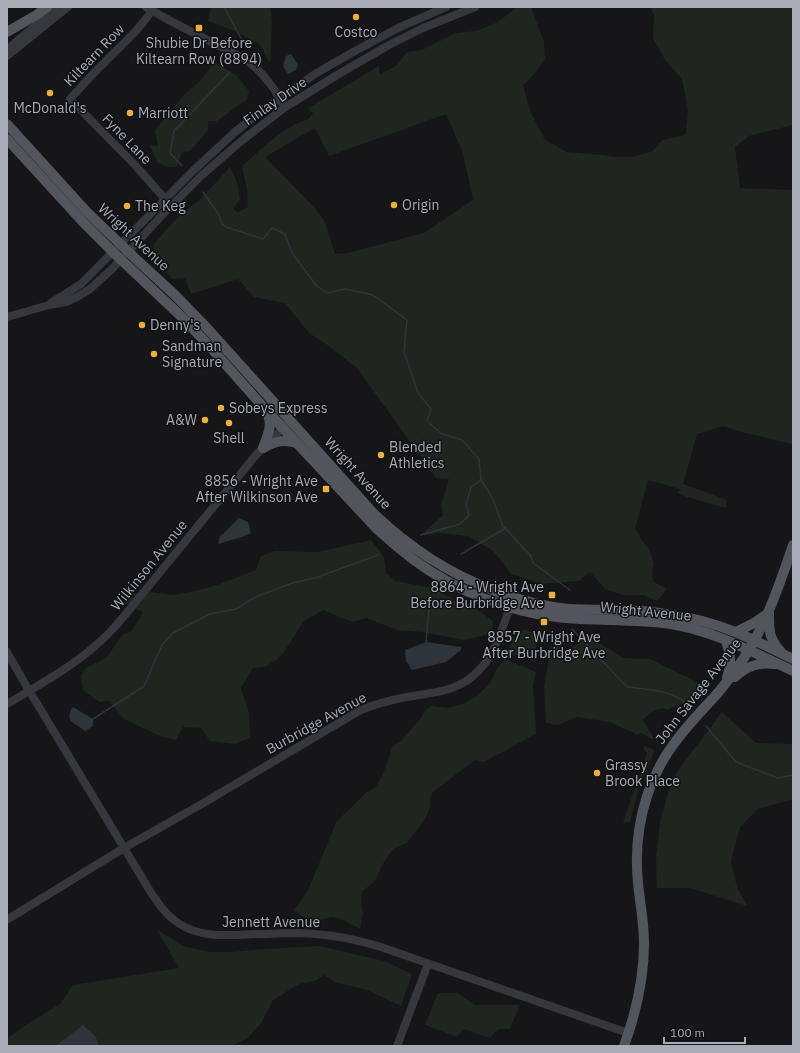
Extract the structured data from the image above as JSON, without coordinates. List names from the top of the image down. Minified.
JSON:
{"streets":{"main road":["Wright Avenue","John Savage Avenue"],"street":["Kiltearn Row","Finlay Drive","Fyne Lane","Wilkinson Avenue","Burbridge Avenue","Jennett Avenue"]},"crossings":[["Kiltearn Row","Fyne Lane"],["Finlay Drive","Fyne Lane"],["Finlay Drive","Wright Avenue"],["Wright Avenue","Wilkinson Avenue"],["Wright Avenue","John Savage Avenue"],["Wright Avenue","Burbridge Avenue"],["Wilkinson Avenue","Jennett Avenue"],["John Savage Avenue","Jennett Avenue"],["Burbridge Avenue","Jennett Avenue"]],"places":{"other":["Costco","McDonald's","Marriott","Origin","The Keg","Denny's","Sandman Signature","Sobeys Express","A&W","Shell","Blended Athletics","Grassy Brook Place"],"transit":["Shubie Dr Before Kiltearn Row (8894)","8856 - Wright Ave After Wilkinson Ave","8864 - Wright Ave Before Burbridge Ave","8857 - Wright Ave After Burbridge Ave"]},"scale_bar":"100 m"}
